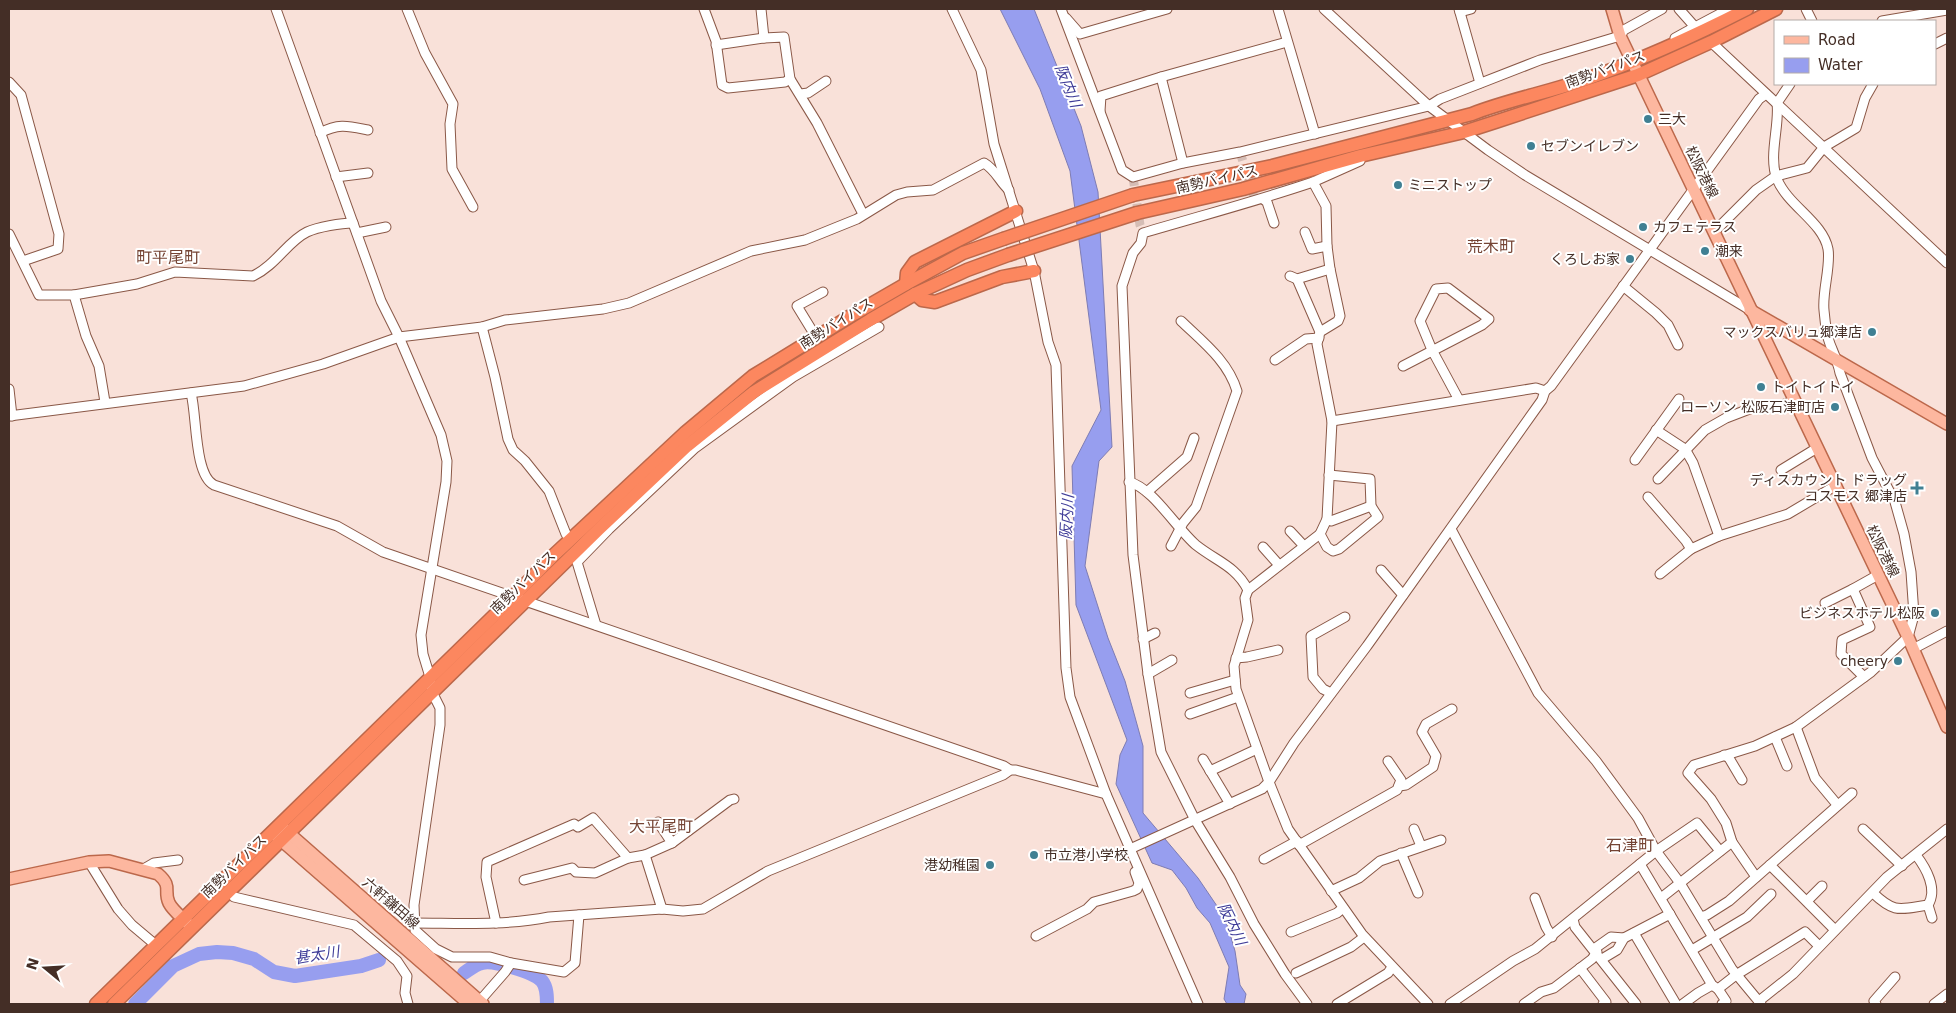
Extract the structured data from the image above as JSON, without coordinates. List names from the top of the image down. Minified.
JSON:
{"streets":{"highway":["南勢バイパス"],"main road":["松阪港線","六軒鎌田線"]},"crossings":[["南勢バイパス","松阪港線"],["南勢バイパス","六軒鎌田線"]],"districts":["荒木町","町平尾町","大平尾町","石津町"],"water":["阪内川","甚太川"],"places":{"other":["三大","セブンイレブン","ミニストップ","カフェテラス","潮来","くろしお家","マックスバリュ郷津店","トイトイトイ","ローソン 松阪石津町店","ビジネスホテル松阪","cheery","市立港小学校","港幼稚園"],"health":["ディスカウント ドラッグ コスモス 郷津店"]},"legend":["Road","Water"],"north":"left"}
